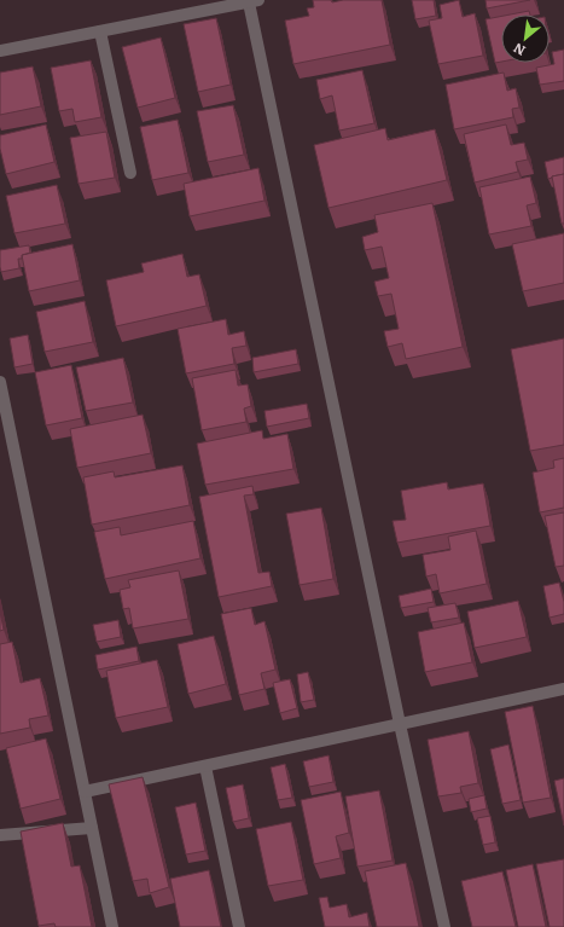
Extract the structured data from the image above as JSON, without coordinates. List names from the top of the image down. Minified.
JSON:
{"north":"bottom left"}
